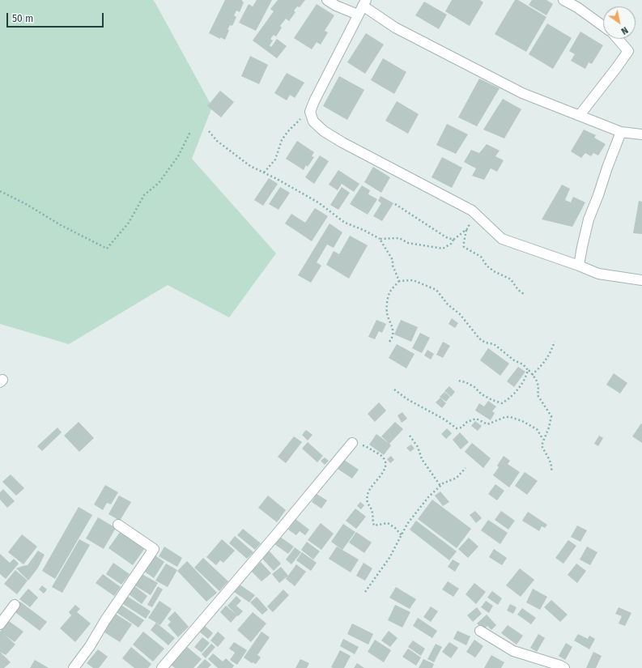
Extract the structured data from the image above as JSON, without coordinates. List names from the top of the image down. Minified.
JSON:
{"scale_bar":"50 m","north":"bottom right"}
